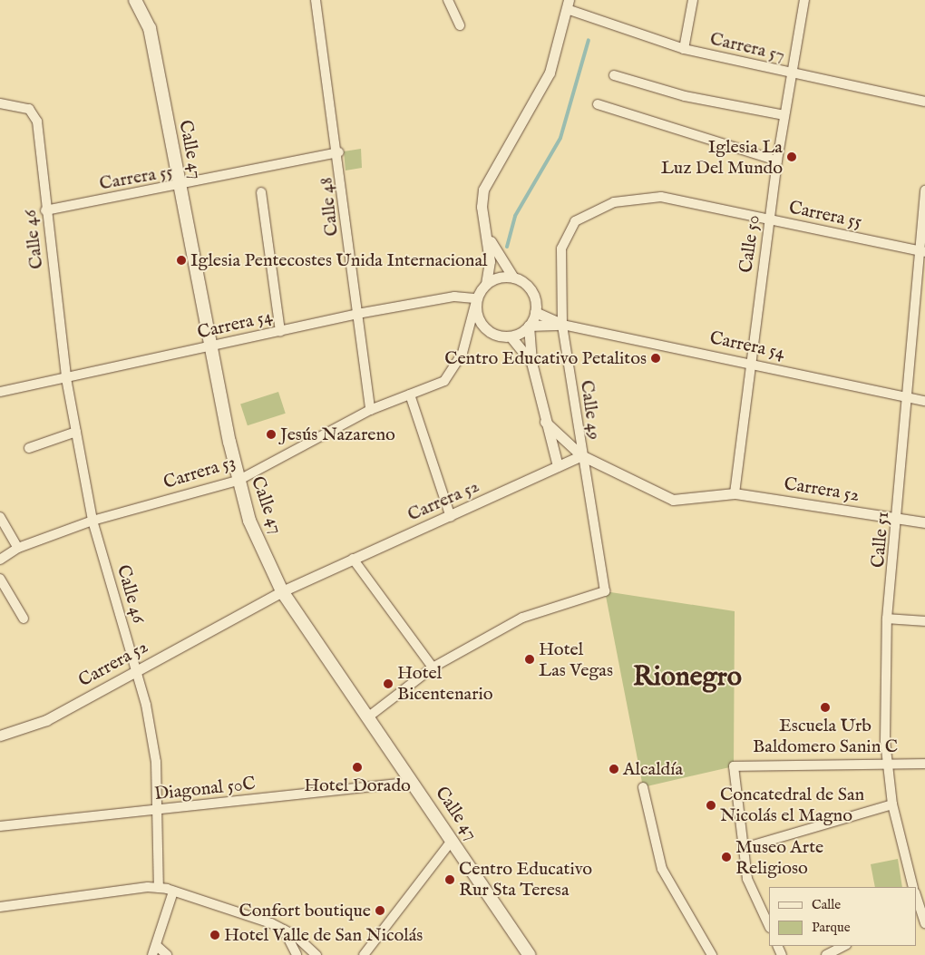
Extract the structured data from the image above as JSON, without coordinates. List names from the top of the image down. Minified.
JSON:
{"streets":{"main road":["Calle 47"],"street":["Carrera 57","Carrera 55","Calle 48","Calle 46","Calle 50","Carrera 54","Calle 49","Carrera 53","Carrera 52","Calle 51","Diagonal 50C"]},"crossings":[["Carrera 57","Calle 50"],["Calle 47","Carrera 55"],["Calle 47","Carrera 54"],["Calle 47","Carrera 53"],["Calle 47","Carrera 52"],["Calle 47","Diagonal 50C"],["Carrera 55","Calle 48"],["Carrera 55","Calle 46"],["Carrera 55","Calle 50"],["Carrera 55","Calle 49"],["Carrera 55","Calle 51"],["Calle 48","Carrera 54"],["Calle 48","Carrera 53"],["Calle 46","Carrera 54"],["Calle 46","Carrera 53"],["Calle 46","Carrera 52"],["Calle 46","Diagonal 50C"],["Calle 50","Carrera 54"],["Calle 50","Carrera 52"],["Carrera 54","Calle 49"],["Carrera 54","Carrera 53"],["Carrera 54","Calle 51"],["Calle 49","Carrera 52"],["Carrera 52","Calle 51"]],"districts":["Rionegro"],"places":["Iglesia La Luz Del Mundo","Iglesia Pentecostes Unida Internacional","Centro Educativo Petalitos","Jesús Nazareno","Hotel Las Vegas","Hotel Bicentenario","Escuela Urb Baldomero Sanin C","Hotel Dorado","Alcaldía","Concatedral de San Nicolás el Magno","Museo Arte Religioso","Centro Educativo Rur Sta Teresa","Confort boutique","Hotel Valle de San Nicolás"],"legend":["Calle","Parque"]}
